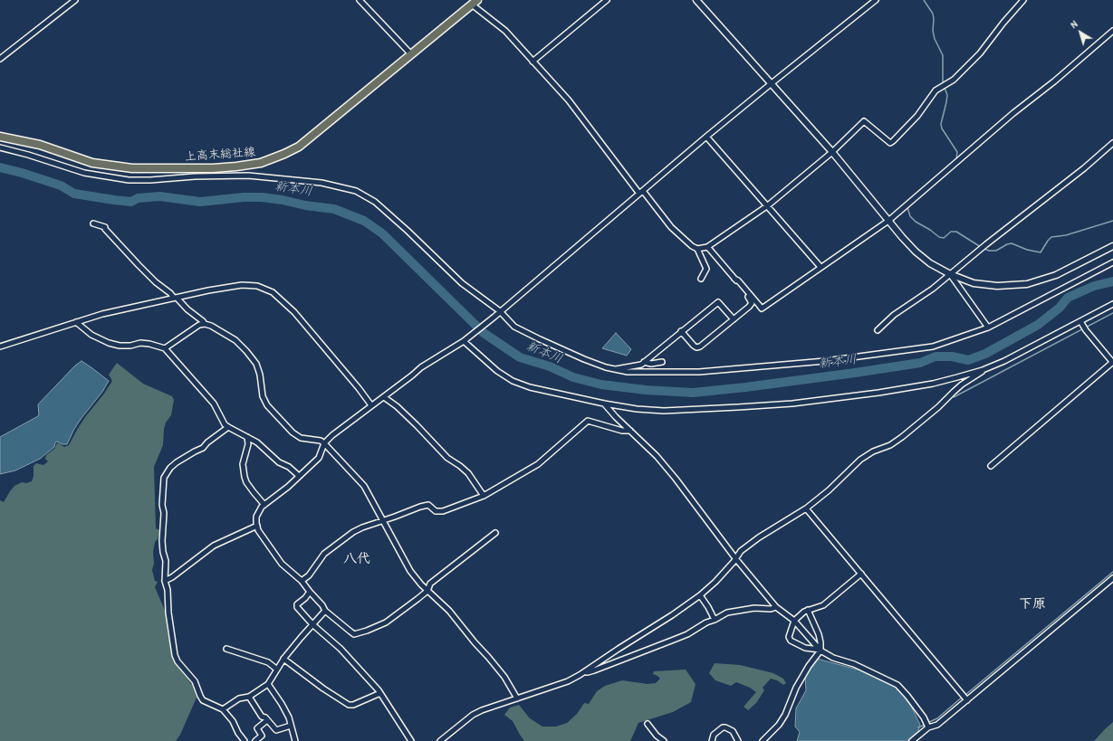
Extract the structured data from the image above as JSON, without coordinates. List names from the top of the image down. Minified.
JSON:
{"streets":{"main road":["上高末総社線"]},"districts":["八代","下原"],"water":["新本川"],"north":"top left"}
